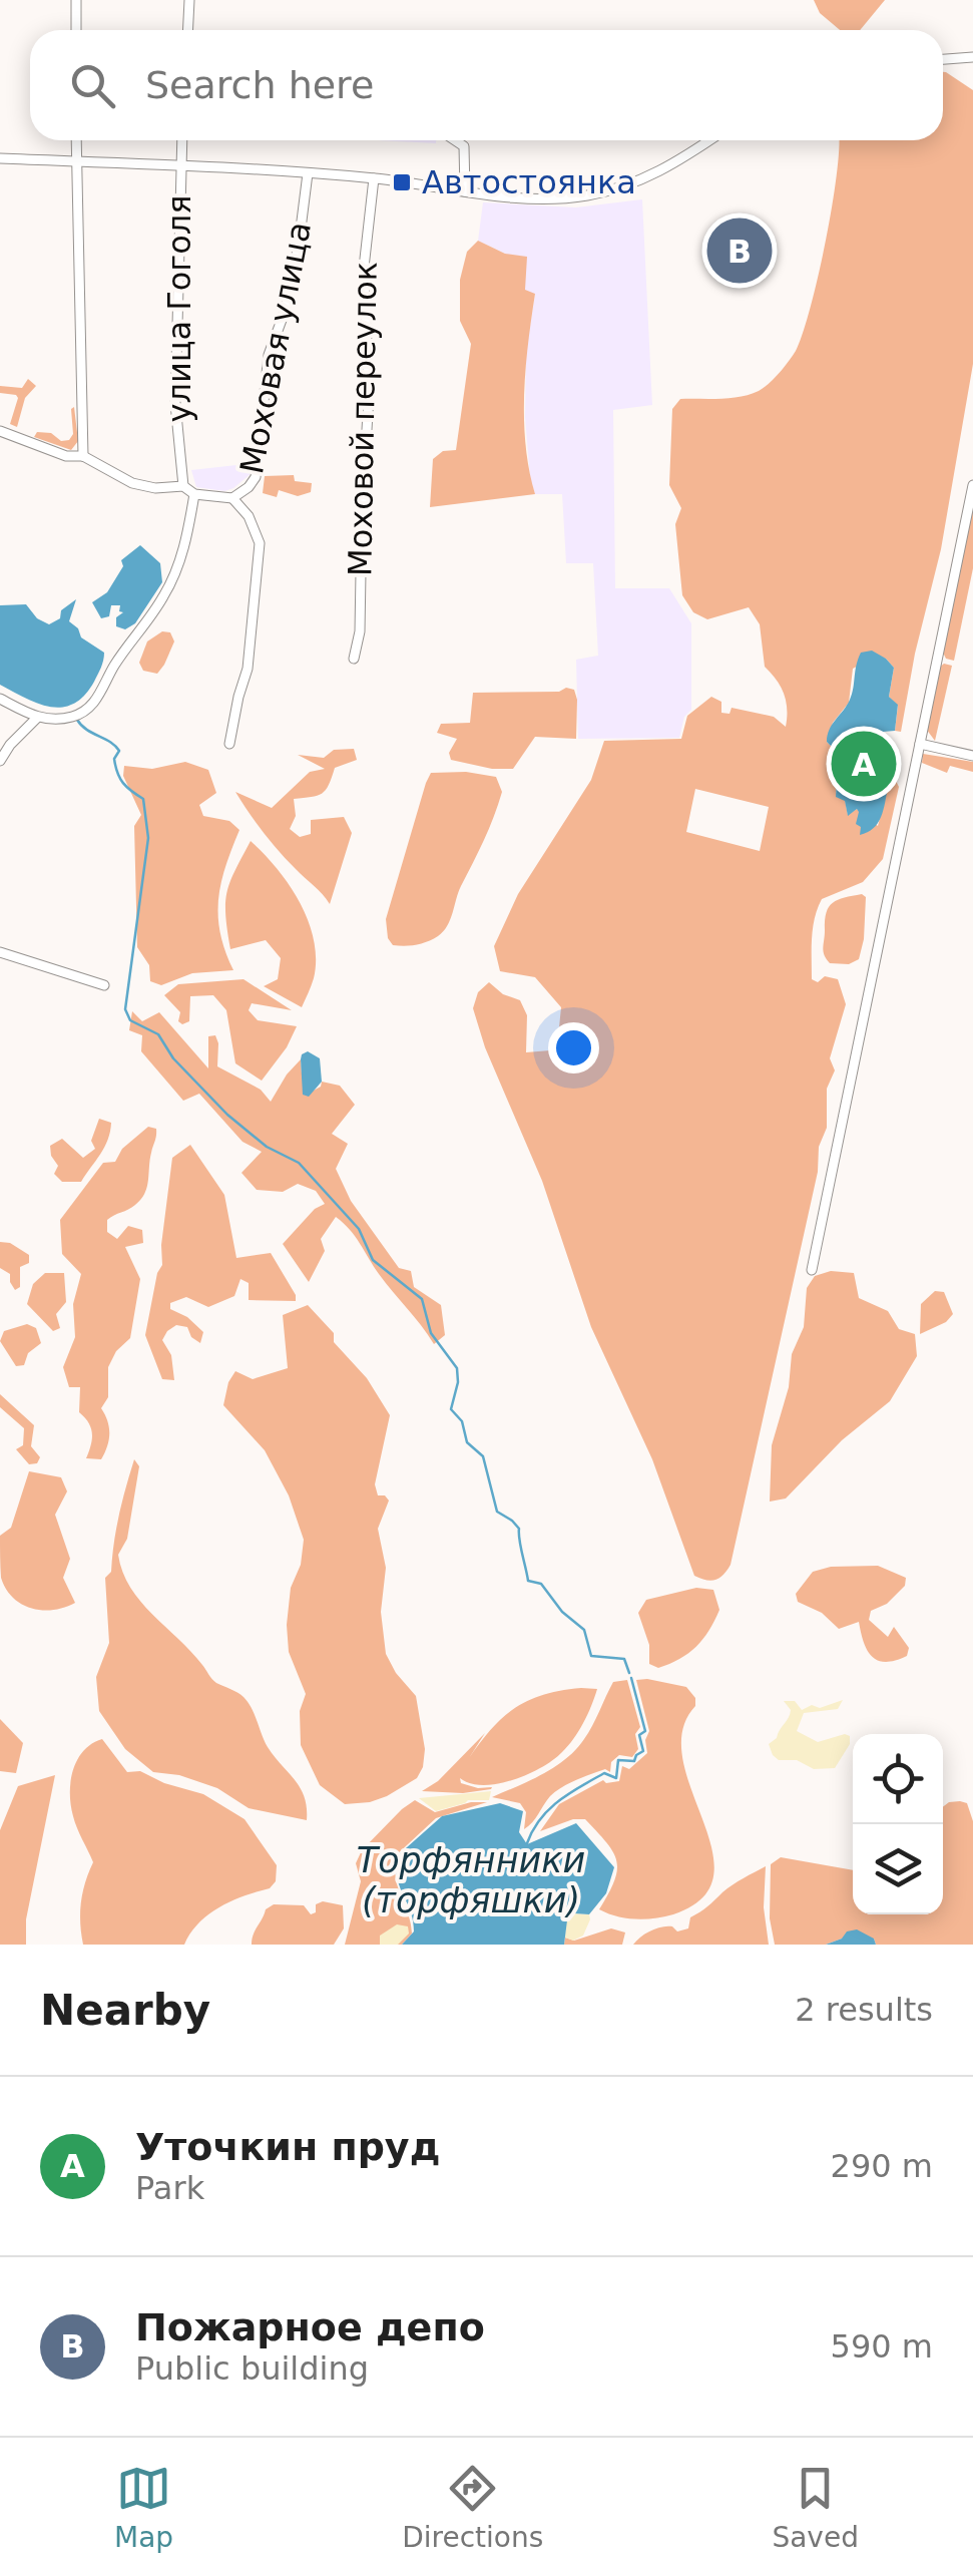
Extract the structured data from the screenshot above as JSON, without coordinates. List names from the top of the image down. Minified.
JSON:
{"streets":{"street":["улица Гоголя","Моховая улица","Моховой переулок"]},"water":["Торфянники (торфяшки)"],"places":{"transit":["Автостоянка"]},"page":{"search":"Search here","pins":["B","A"],"heading":["Nearby","2 results"],"list":[{"mark":"A","name":"Уточкин пруд","note":"Park","value":"290 m"},{"mark":"B","name":"Пожарное депо","note":"Public building","value":"590 m"}],"nav":["Map","Directions","Saved"]}}
